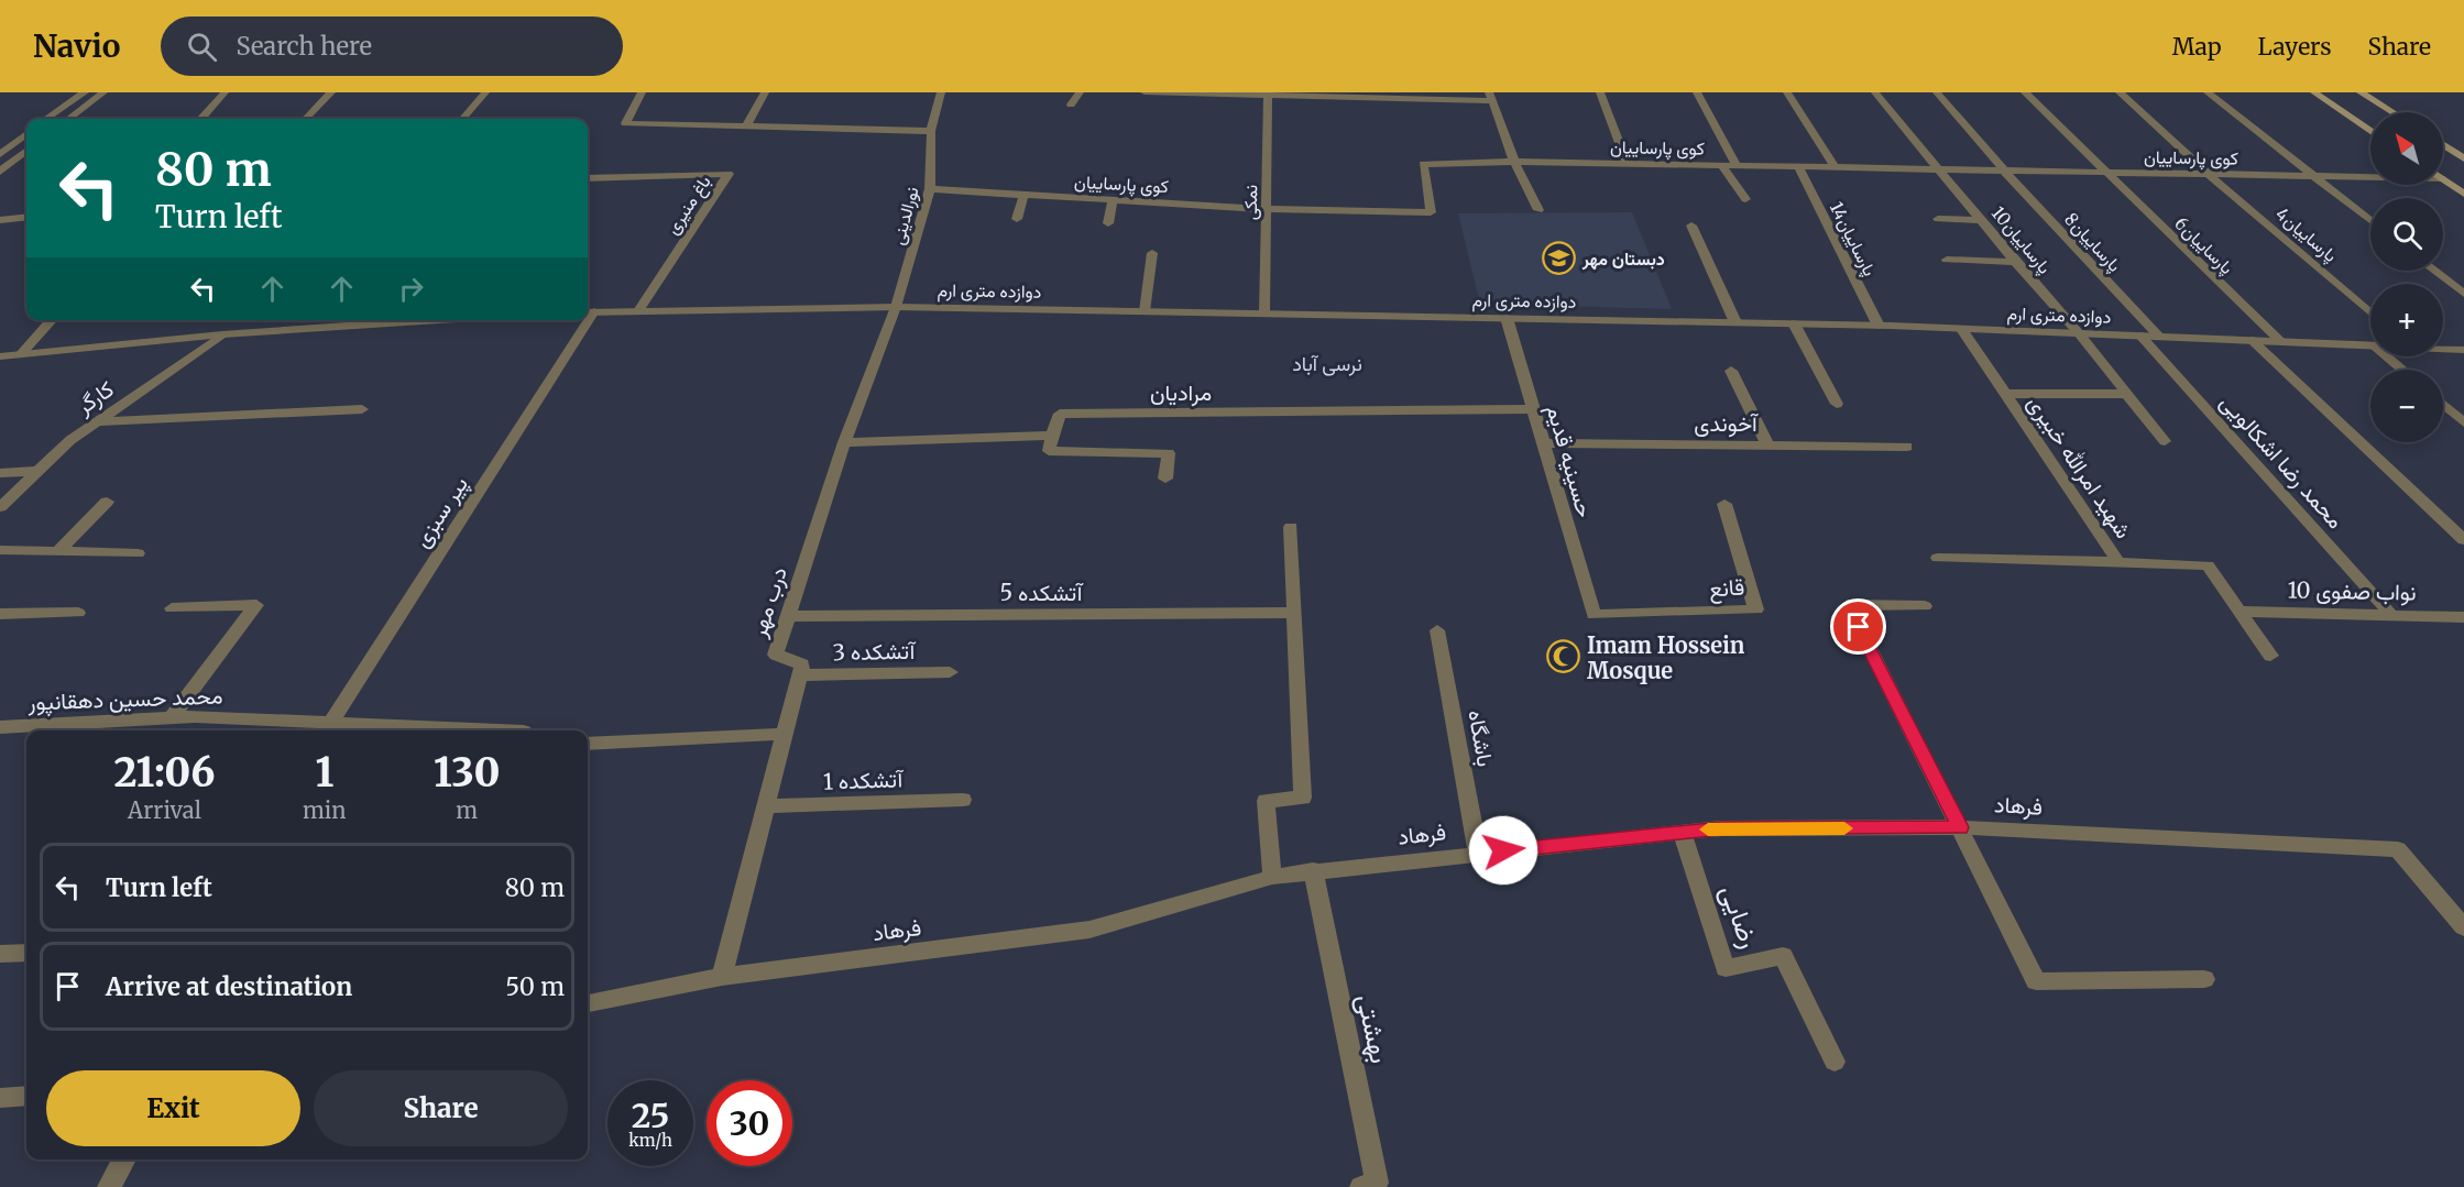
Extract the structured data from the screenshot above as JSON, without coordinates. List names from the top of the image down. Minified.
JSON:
{"streets":{"street":["کوی پارساییان","نمکی","باغ منیری","نورالدینی","پارساییان4","پارساییان14","پارساییان10","پارساییان8","پارساییان6","دوازده متری ارم","مرادیان","کارگر","آخوندی","حسینیه قدیم","محمد رضا اشکالویی","شهید امرالله خبیری","پیر سبزی","قانع","نواب صفوی 10","آتشکده 5","درب مهر","آتشکده 3","محمد حسین دهقانپور","باشگاه","آتشکده 1","فرهاد","رضایی","بهشتی"]},"crossings":[["کوی پارساییان","نمکی"],["کوی پارساییان","نورالدینی"],["کوی پارساییان","پارساییان4"],["کوی پارساییان","پارساییان14"],["کوی پارساییان","پارساییان10"],["کوی پارساییان","پارساییان8"],["کوی پارساییان","پارساییان6"],["نمکی","دوازده متری ارم"],["باغ منیری","دوازده متری ارم"],["نورالدینی","دوازده متری ارم"],["نورالدینی","درب مهر"],["پارساییان14","دوازده متری ارم"],["پارساییان10","دوازده متری ارم"],["پارساییان8","دوازده متری ارم"],["پارساییان6","دوازده متری ارم"],["دوازده متری ارم","حسینیه قدیم"],["دوازده متری ارم","محمد رضا اشکالویی"],["دوازده متری ارم","شهید امرالله خبیری"],["دوازده متری ارم","درب مهر"],["مرادیان","حسینیه قدیم"],["آخوندی","حسینیه قدیم"],["حسینیه قدیم","قانع"],["محمد رضا اشکالویی","نواب صفوی 10"],["شهید امرالله خبیری","نواب صفوی 10"],["پیر سبزی","محمد حسین دهقانپور"],["آتشکده 5","درب مهر"],["درب مهر","آتشکده 3"],["باشگاه","فرهاد"],["فرهاد","رضایی"],["فرهاد","بهشتی"]],"districts":["نرسی آباد"],"places":{"school or university":["دبستان مهر"],"mosque":["Imam Hossein Mosque"]},"north":"top left","page":{"header":"Navio","search":"Search here","nav":["Map","Layers","Share"],"map_buttons":["+","−"],"turn":["80 m","Turn left"],"eta":["21:06","Arrival","1","min","130","m"],"list":[{"name":"Turn left","value":"80 m"},{"name":"Arrive at destination","value":"50 m"}],"buttons":["Exit","Share"],"speed":"25 km/h","limit":"30"}}
